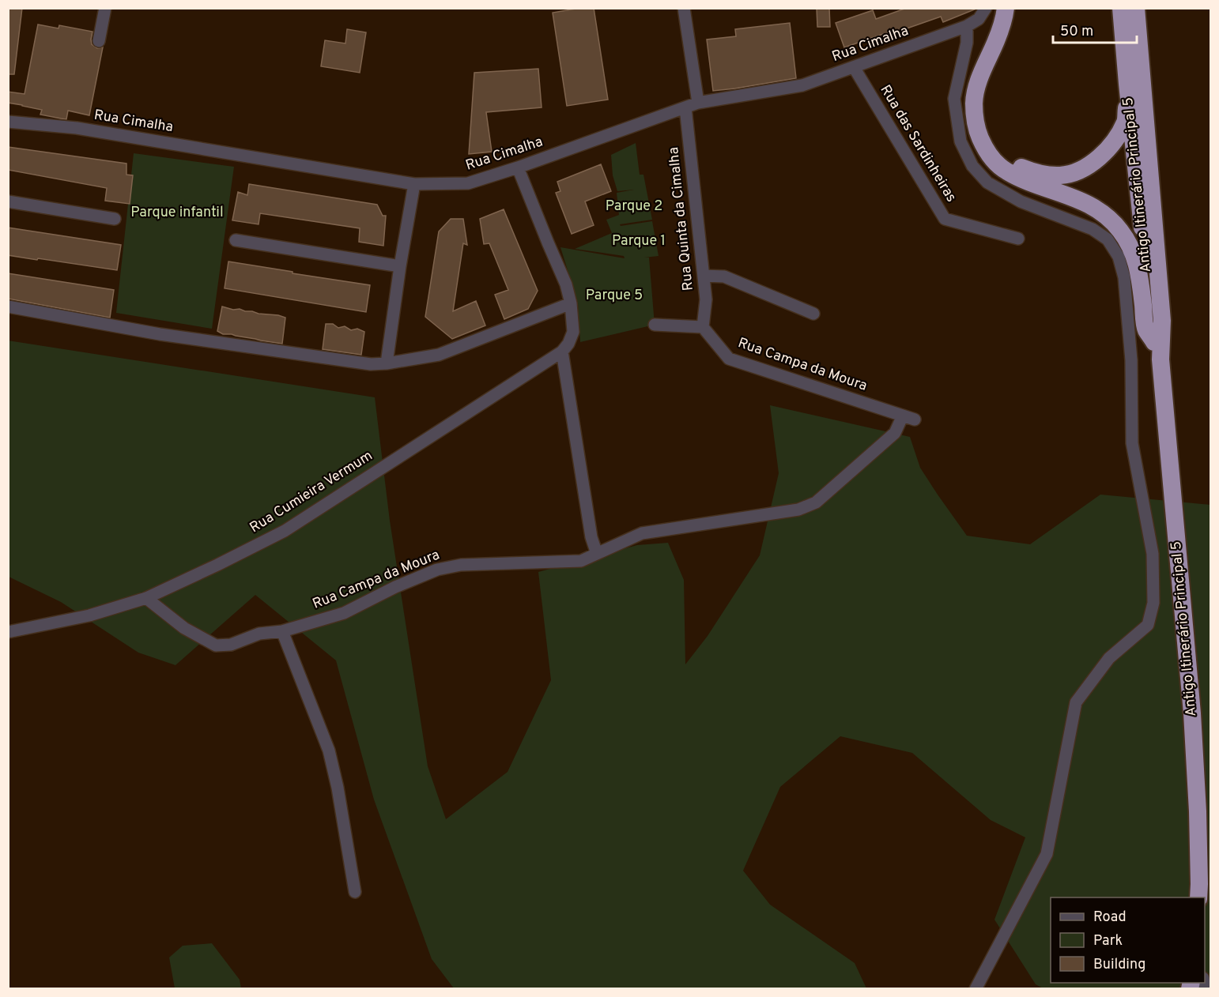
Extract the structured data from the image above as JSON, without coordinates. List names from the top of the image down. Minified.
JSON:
{"streets":{"highway":["Antigo Itinerário Principal 5"],"street":["Rua Cimalha","Rua das Sardinheiras","Rua Quinta da Cimalha","Rua Campa da Moura","Rua Cumieira Vermum"]},"crossings":[["Rua Cimalha","Rua das Sardinheiras"],["Rua Cimalha","Rua Quinta da Cimalha"],["Rua Cimalha","Rua Cumieira Vermum"],["Rua Quinta da Cimalha","Rua Campa da Moura"],["Rua Campa da Moura","Rua Cumieira Vermum"]],"parks":["Parque 2","Parque infantil","Parque 1","Parque 5"],"legend":["Road","Park","Building"],"scale_bar":"50 m"}
